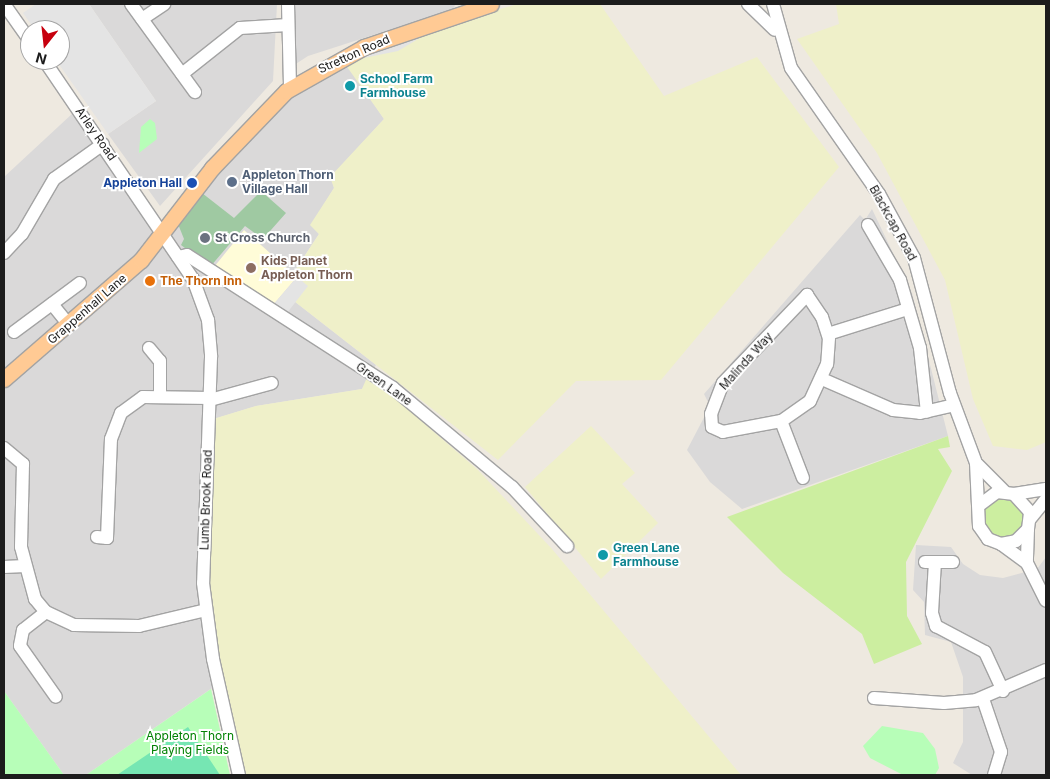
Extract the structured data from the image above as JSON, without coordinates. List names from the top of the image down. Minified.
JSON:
{"streets":{"main road":["Stretton Road","Grappenhall Lane"],"street":["Arley Road","Blackcap Road","Malinda Way","Green Lane","Lumb Brook Road"]},"crossings":[["Stretton Road","Arley Road"],["Stretton Road","Grappenhall Lane"],["Stretton Road","Lumb Brook Road"],["Arley Road","Grappenhall Lane"],["Arley Road","Lumb Brook Road"],["Grappenhall Lane","Lumb Brook Road"],["Green Lane","Lumb Brook Road"]],"parks":["Appleton Thorn Playing Fields"],"places":["School Farm Farmhouse","Appleton Thorn Village Hall","Appleton Hall","St Cross Church","Kids Planet Appleton Thorn","The Thorn Inn","Green Lane Farmhouse"],"north":"bottom"}
